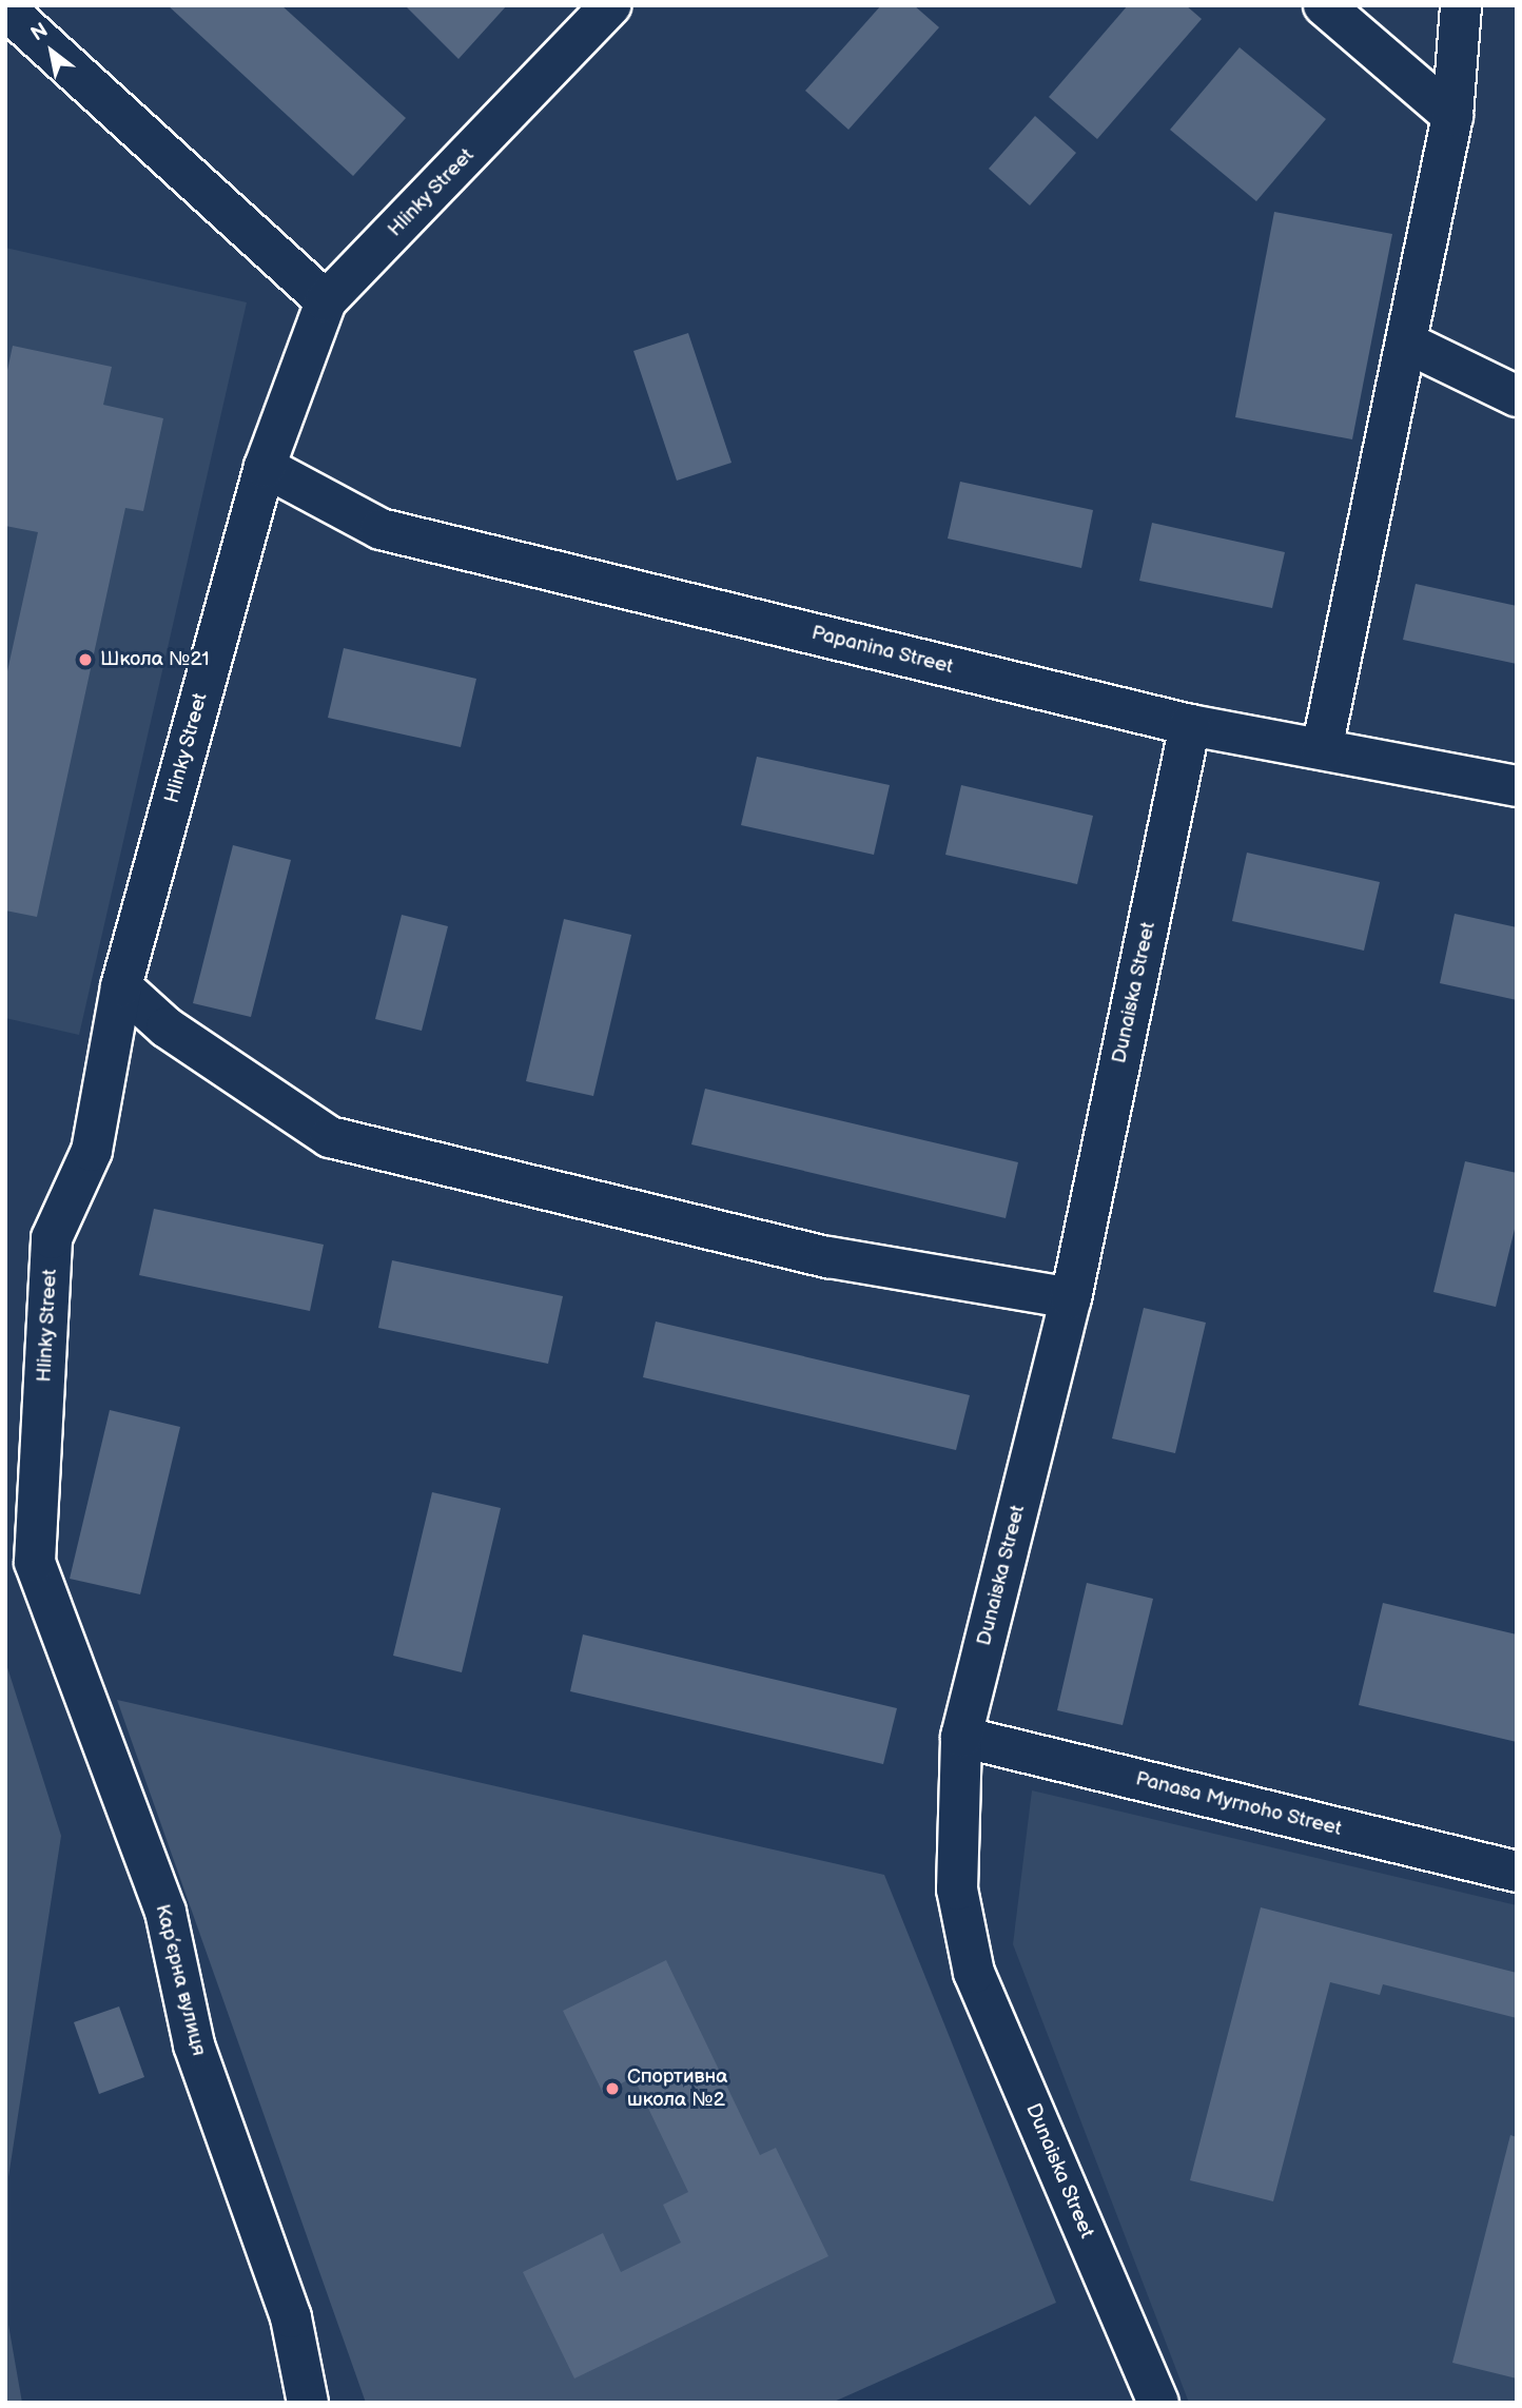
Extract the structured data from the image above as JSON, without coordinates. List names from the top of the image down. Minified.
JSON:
{"streets":{"street":["Hlinky Street","Papanina Street","Dunaiska Street","Panasa Myrnoho Street","Кар’єрна вулиця"]},"crossings":[["Hlinky Street","Papanina Street"],["Hlinky Street","Кар’єрна вулиця"],["Papanina Street","Dunaiska Street"],["Dunaiska Street","Panasa Myrnoho Street"]],"places":["Школа №21","Спортивна школа №2"],"north":"top left"}
